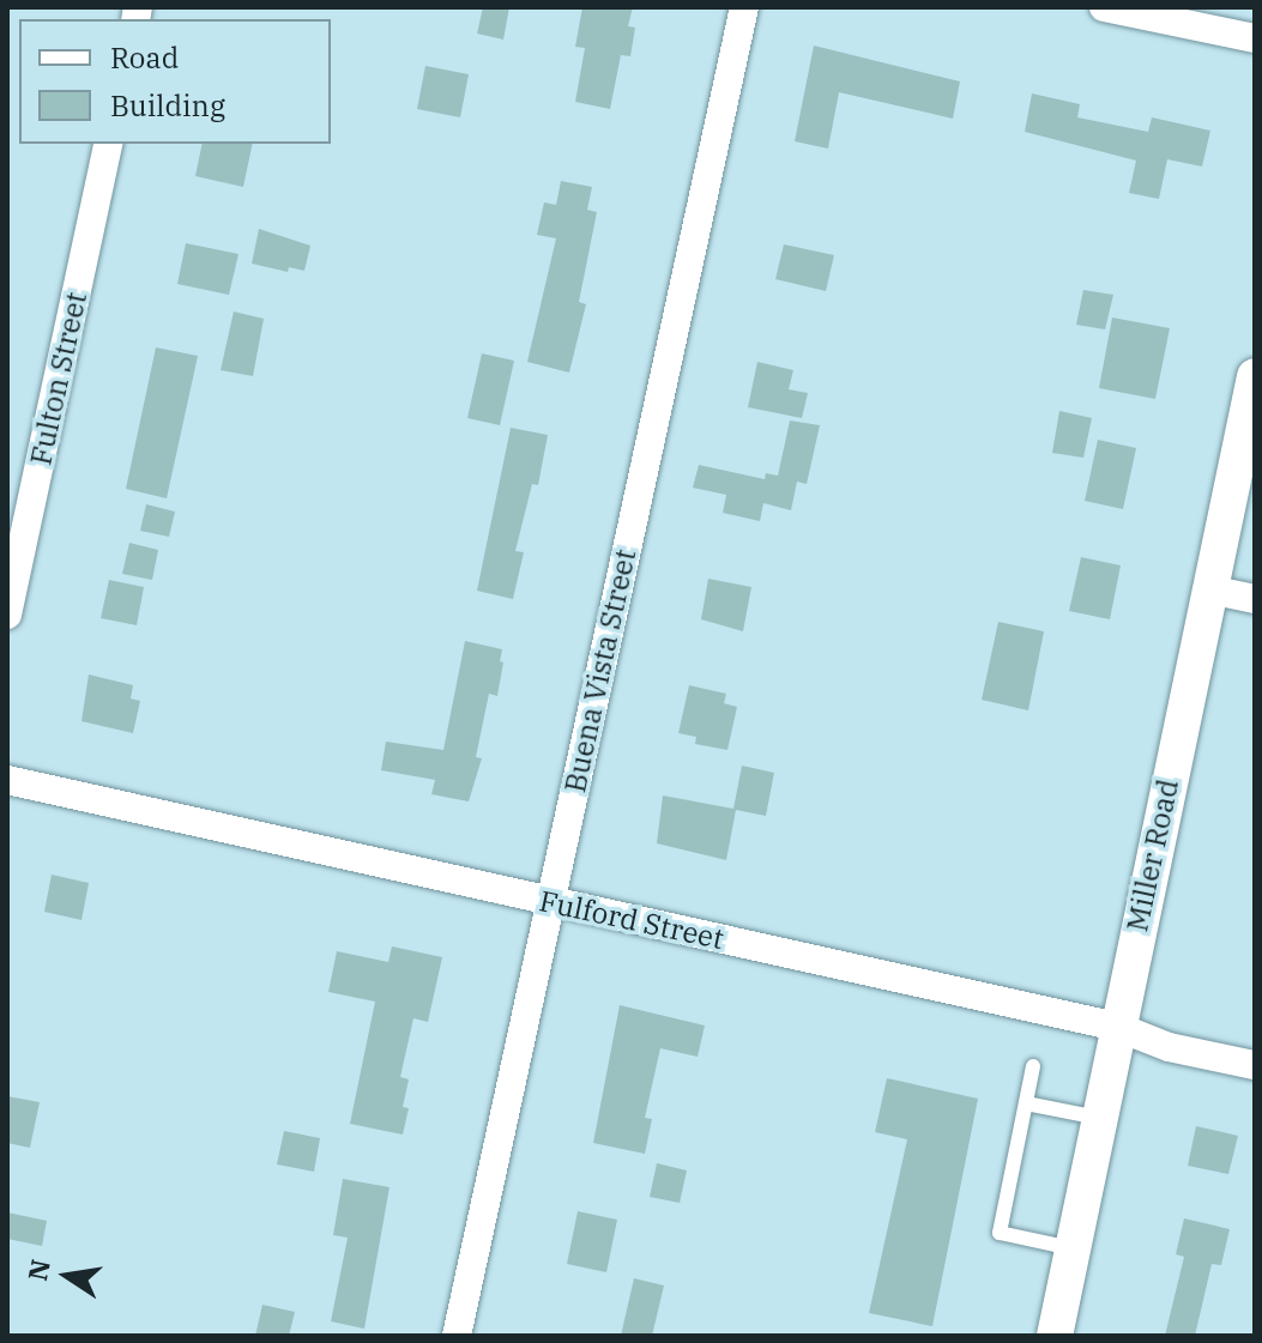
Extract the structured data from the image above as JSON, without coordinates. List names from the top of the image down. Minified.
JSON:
{"streets":{"street":["Fulton Street","Buena Vista Street","Miller Road","Fulford Street"]},"crossings":[["Buena Vista Street","Fulford Street"],["Miller Road","Fulford Street"]],"legend":["Road","Building"],"north":"left"}
